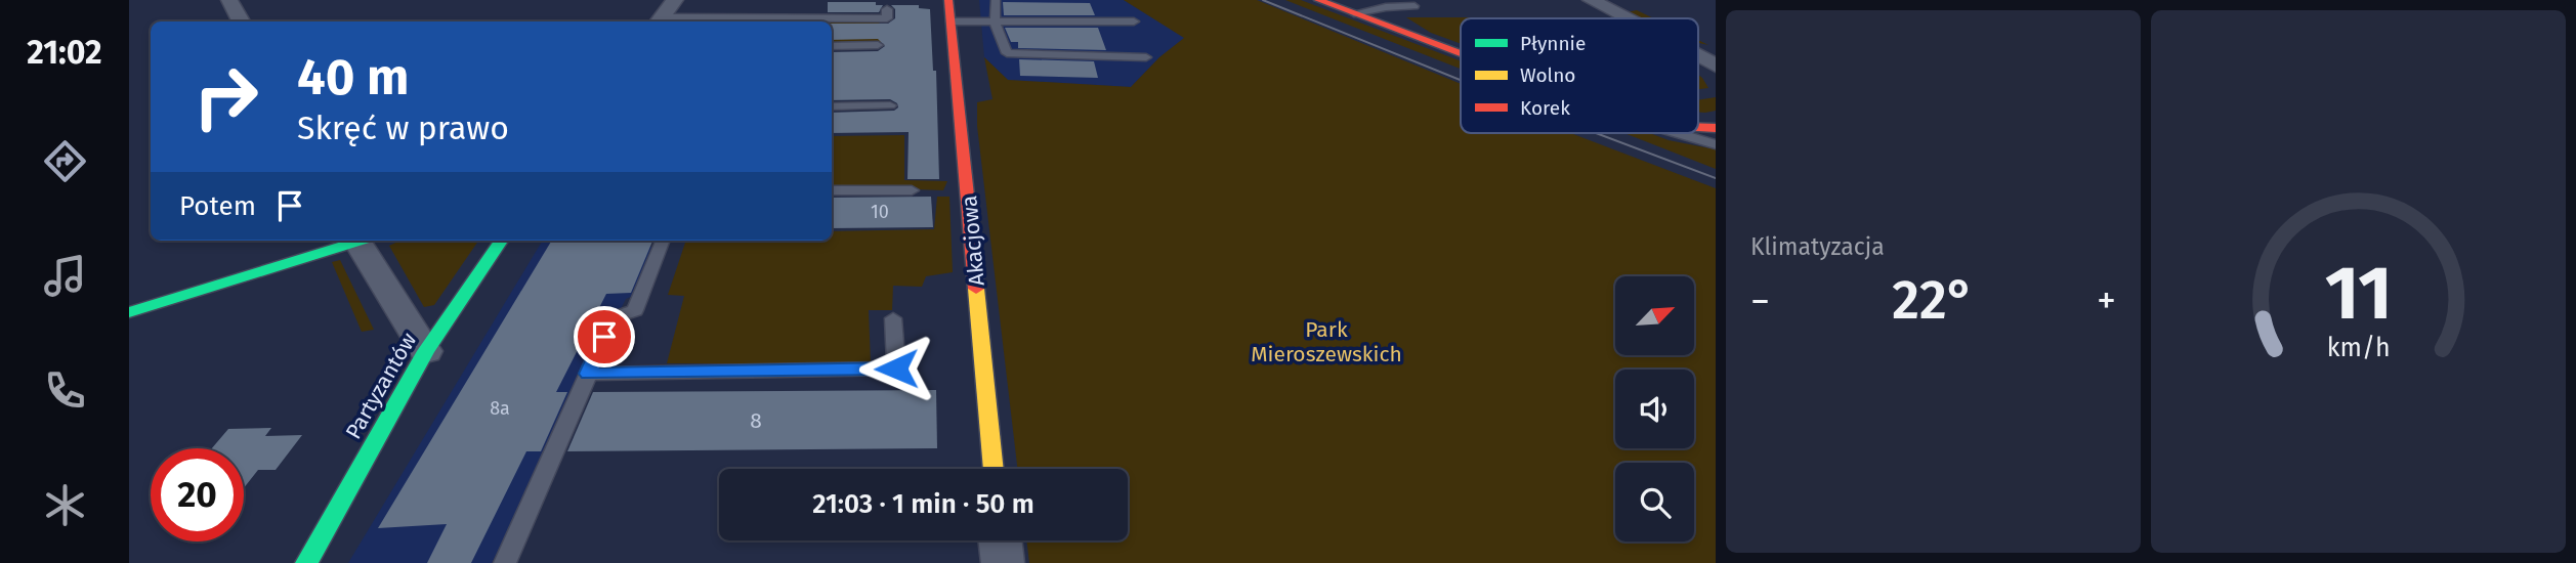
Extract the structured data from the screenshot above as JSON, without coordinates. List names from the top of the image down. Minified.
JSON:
{"streets":{"street":["Akacjowa","Partyzantów"]},"parks":["Park Mieroszewskich"],"house_numbers":["10","8a","8"],"legend":["Płynnie","Wolno","Korek"],"north":"top right","page":{"tabs":"21:02","tile":"Klimatyzacja","turn":["40 m","Skręć w prawo"],"then":"Potem","heat":["−","22°","+"],"limit":"20","trip":"21:03 · 1 min · 50 m","gauge":["11","km/h"]}}
